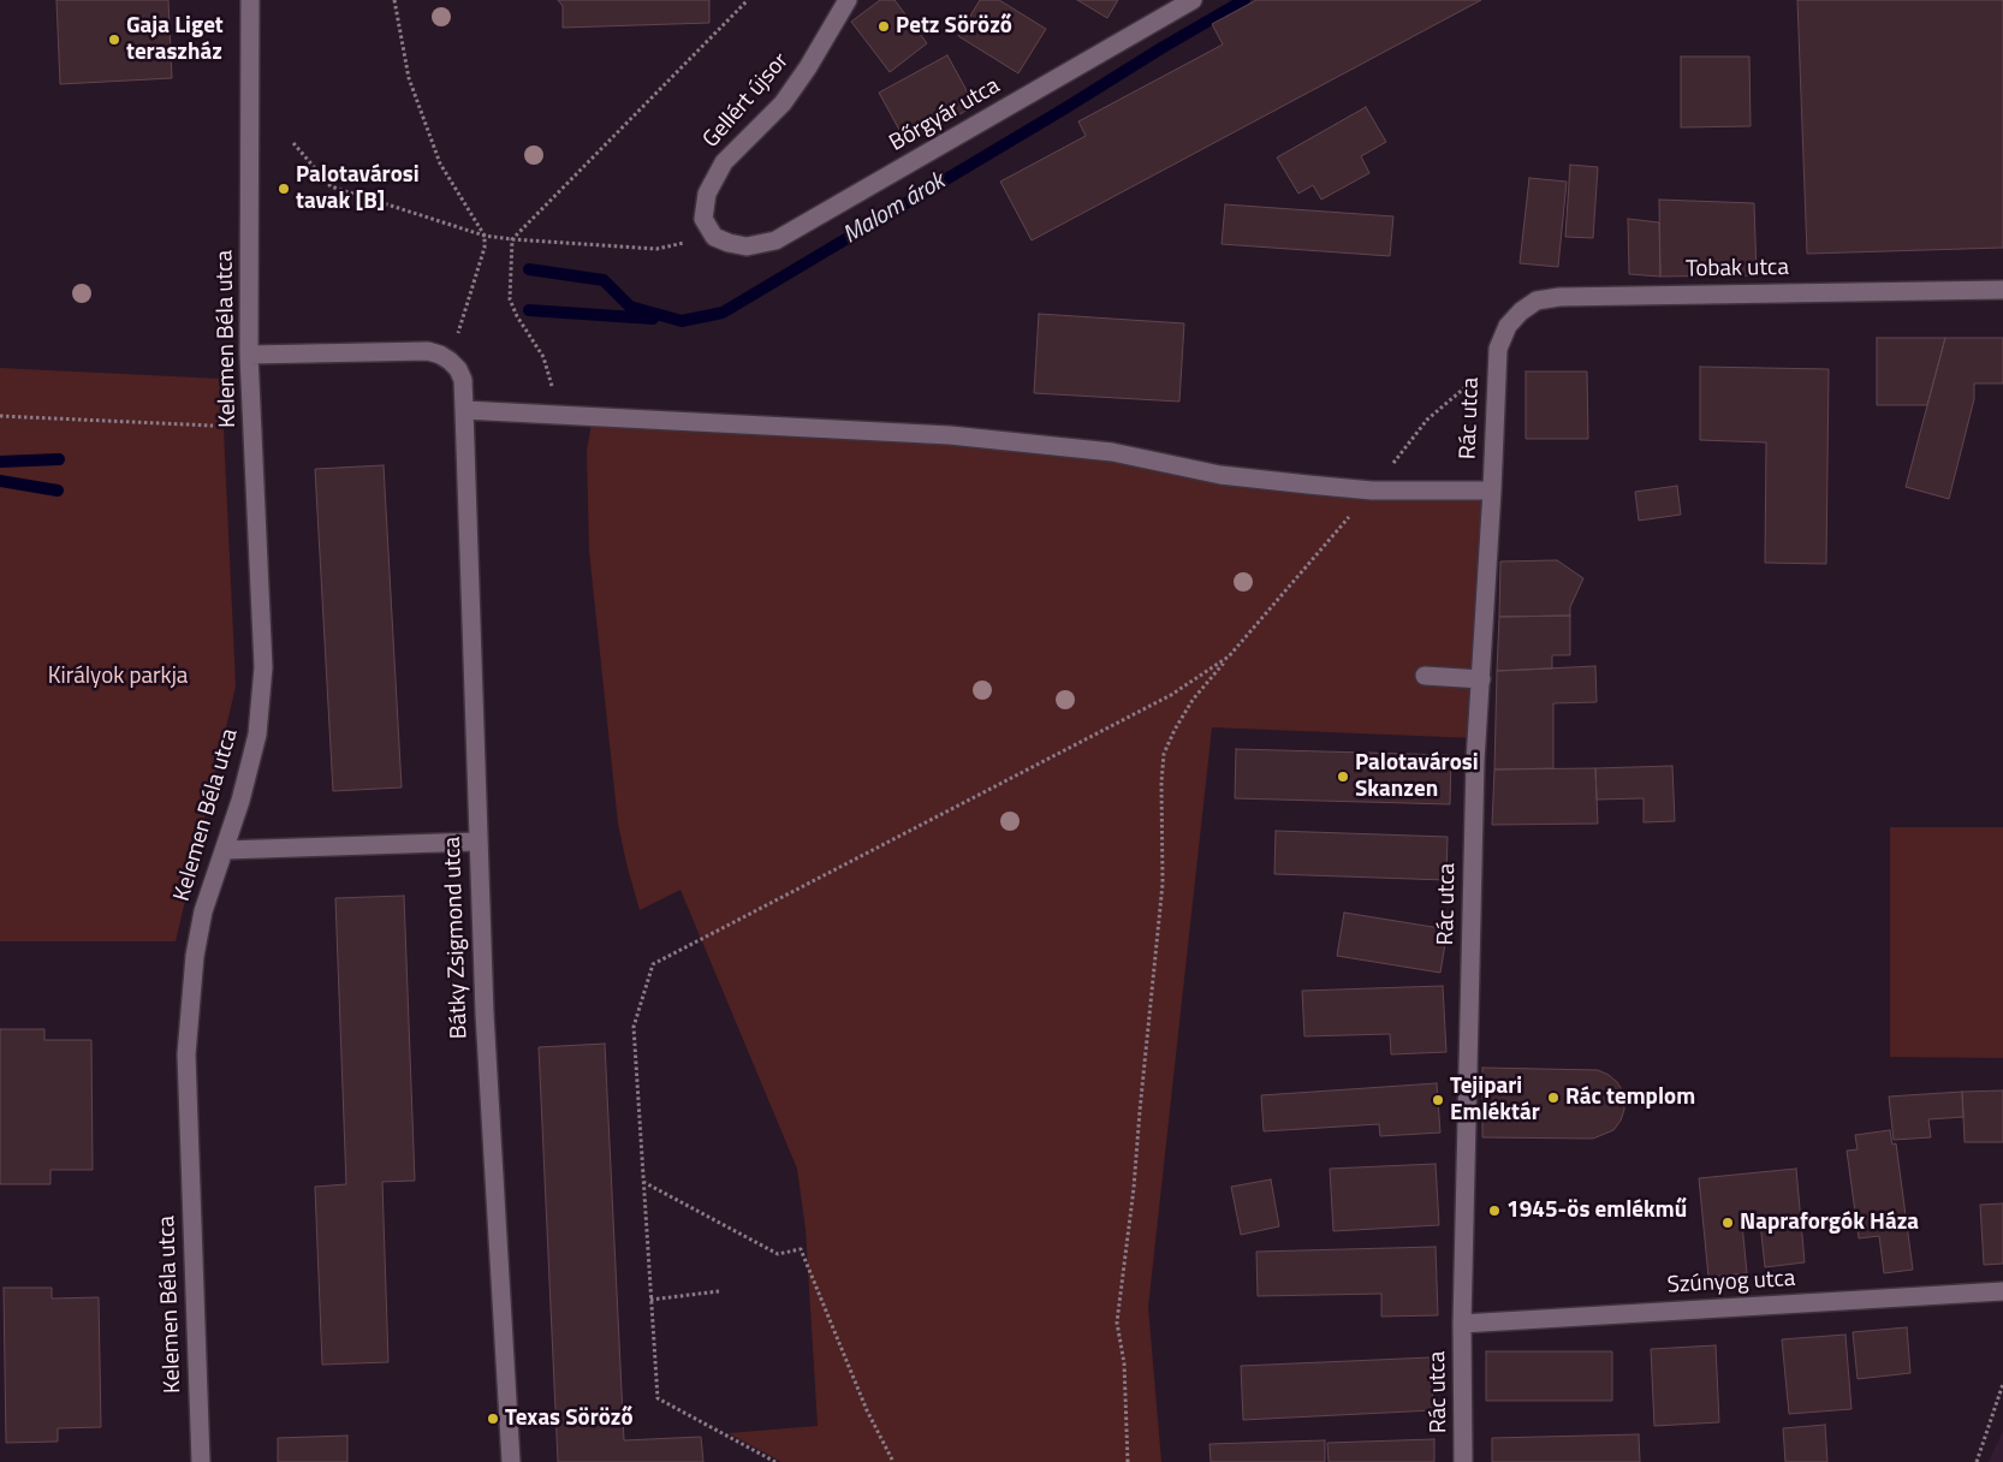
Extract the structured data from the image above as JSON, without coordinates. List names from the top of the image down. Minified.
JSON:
{"streets":{"street":["Gellért újsor","Bőrgyár utca","Tobak utca","Kelemen Béla utca","Rác utca","Bátky Zsigmond utca","Szúnyog utca"]},"crossings":[["Gellért újsor","Bőrgyár utca"],["Tobak utca","Rác utca"],["Rác utca","Szúnyog utca"]],"water":["Malom árok"],"parks":["Királyok parkja"],"places":["Petz Söröző","Gaja Liget teraszház","Palotavárosi tavak [B]","Palotavárosi Skanzen","Rác templom","Tejipari Emléktár","1945-ös emlékmű","Napraforgók Háza","Texas Söröző"]}
